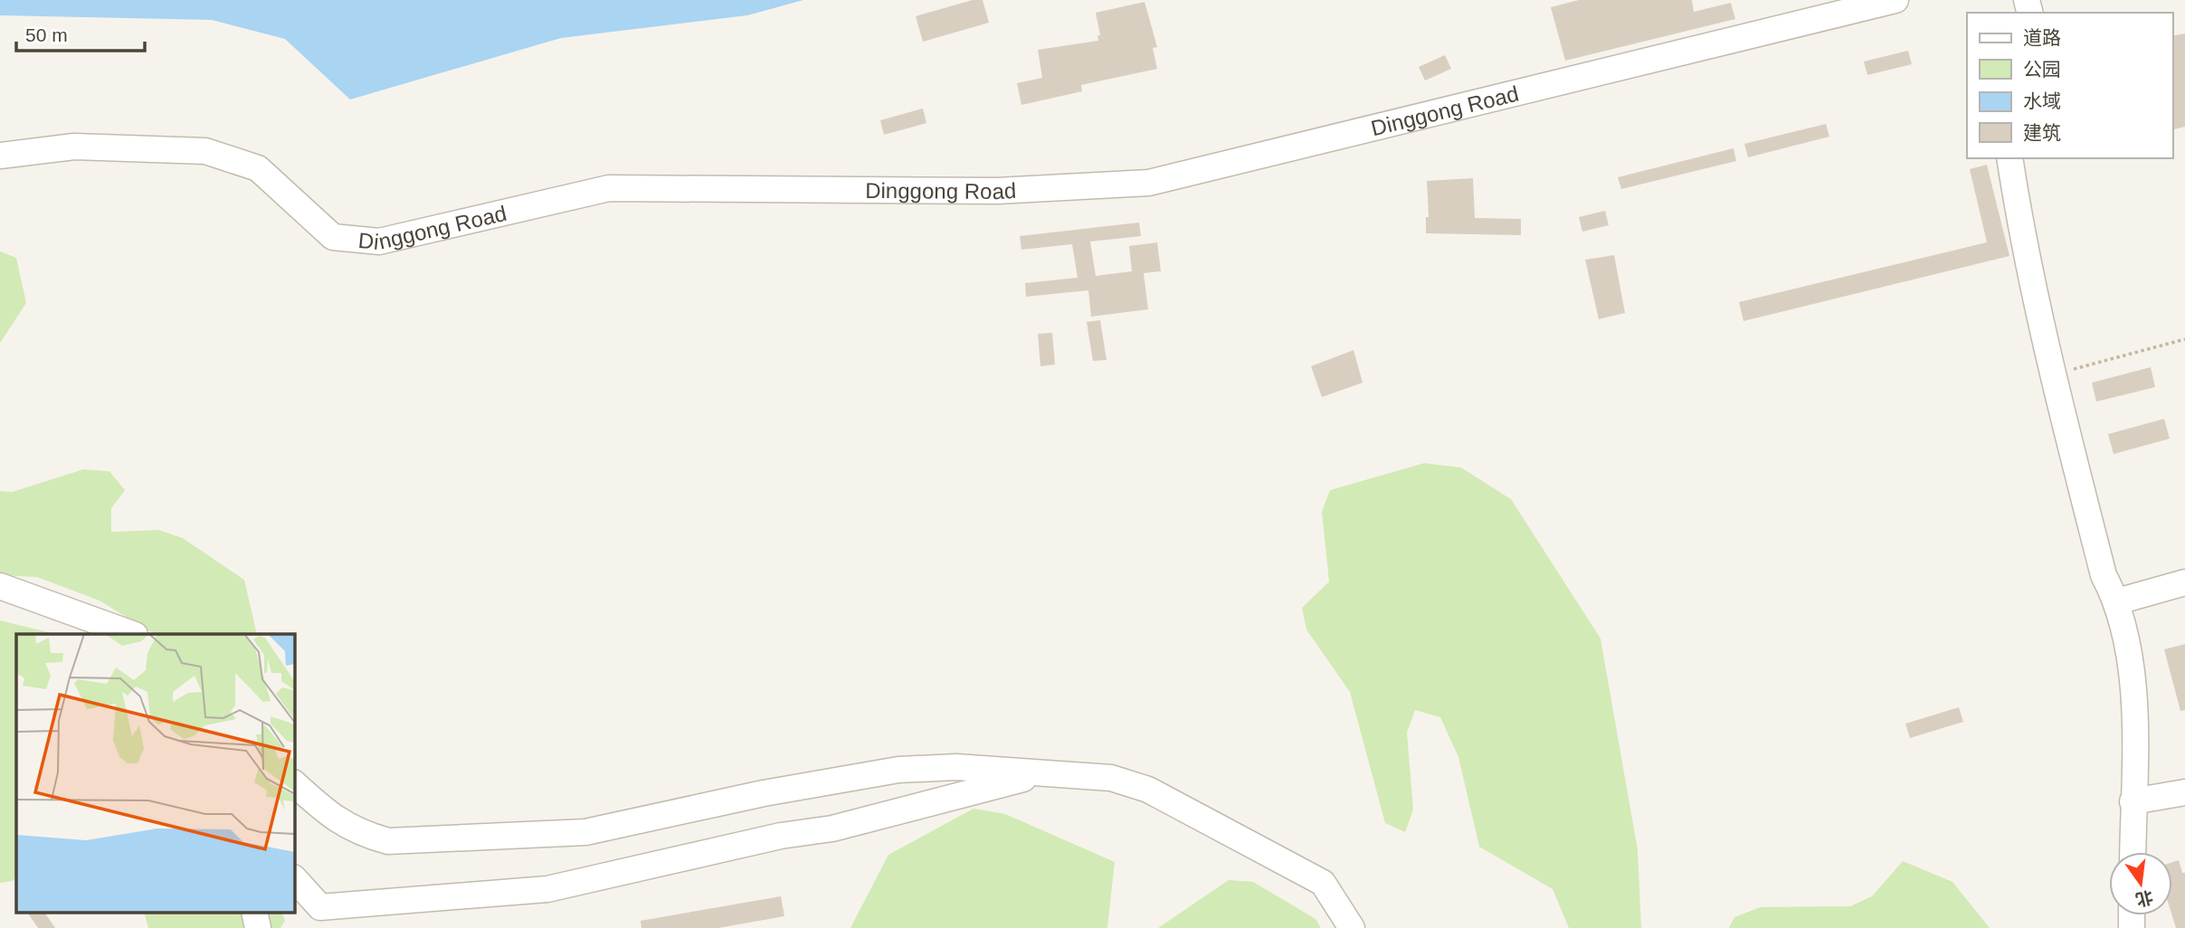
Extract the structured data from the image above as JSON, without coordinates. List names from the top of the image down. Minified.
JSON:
{"streets":{"street":["Dinggong Road"]},"legend":["道路","公园","水域","建筑"],"scale_bar":"50 m","north":"bottom"}
